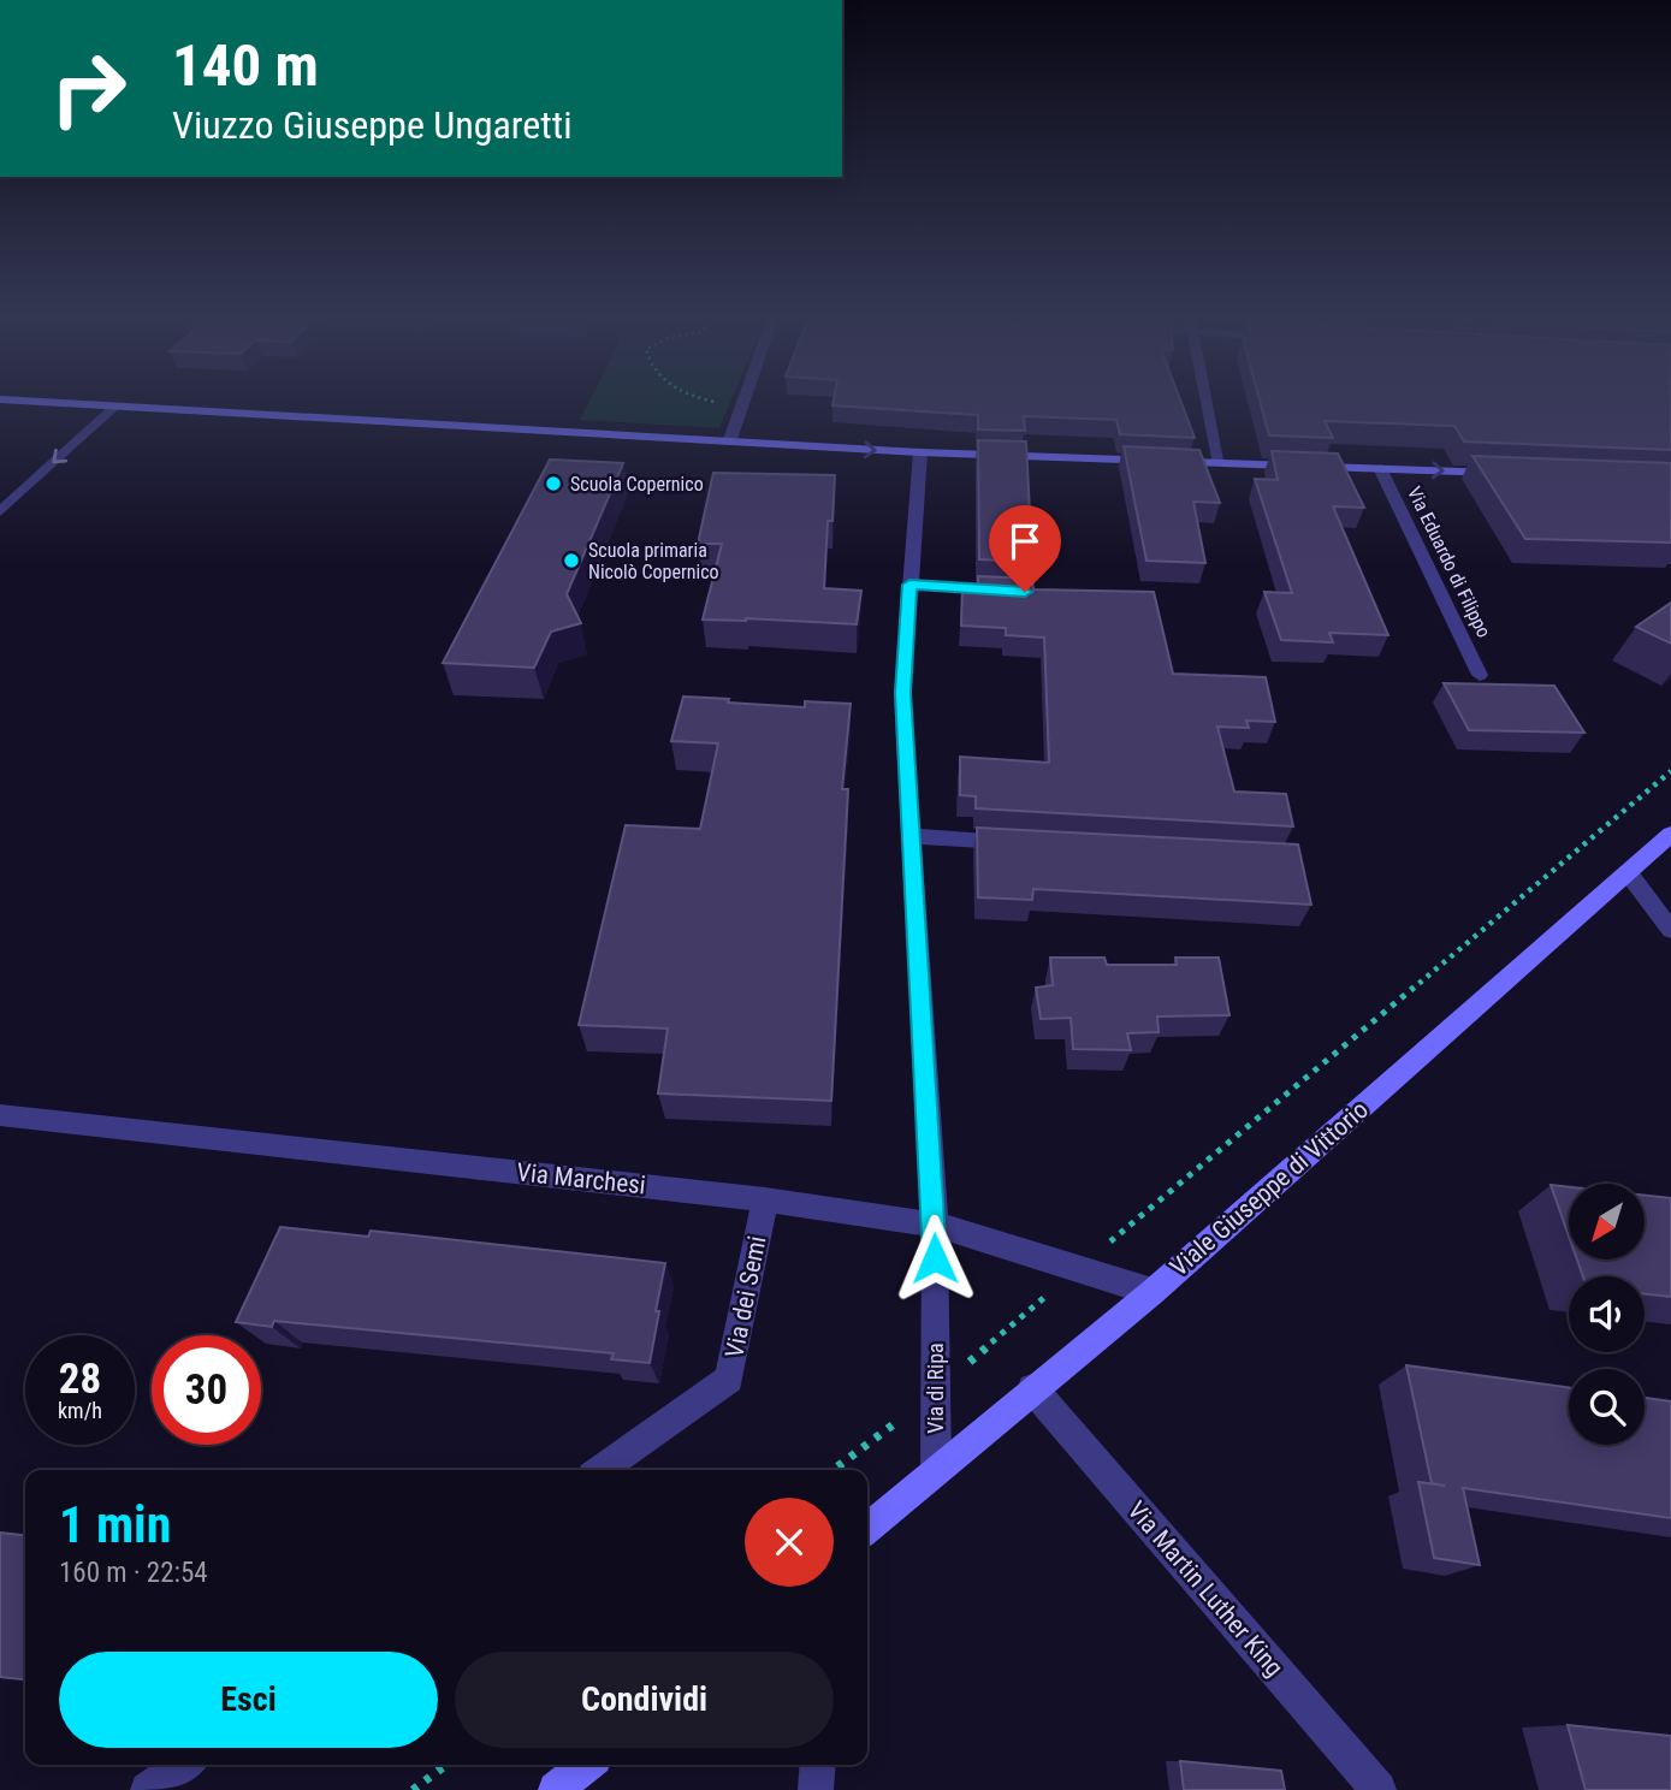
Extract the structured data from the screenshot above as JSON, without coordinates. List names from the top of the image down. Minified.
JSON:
{"streets":{"main road":["Viale Giuseppe di Vittorio"],"street":["Via Eduardo di Filippo","Via Marchesi","Via dei Semi","Via di Ripa","Via Martin Luther King"]},"crossings":[["Via Marchesi","Viale Giuseppe di Vittorio"],["Via Marchesi","Via dei Semi"],["Via Marchesi","Via di Ripa"],["Viale Giuseppe di Vittorio","Via di Ripa"],["Viale Giuseppe di Vittorio","Via Martin Luther King"]],"places":["Scuola Copernico","Scuola primaria Nicolò Copernico"],"north":"bottom left","page":{"turn":["140 m","Viuzzo Giuseppe Ungaretti"],"speed":"28 km/h","limit":"30","heading":["1 min","160 m · 22:54"],"buttons":["Esci","Condividi"]}}
